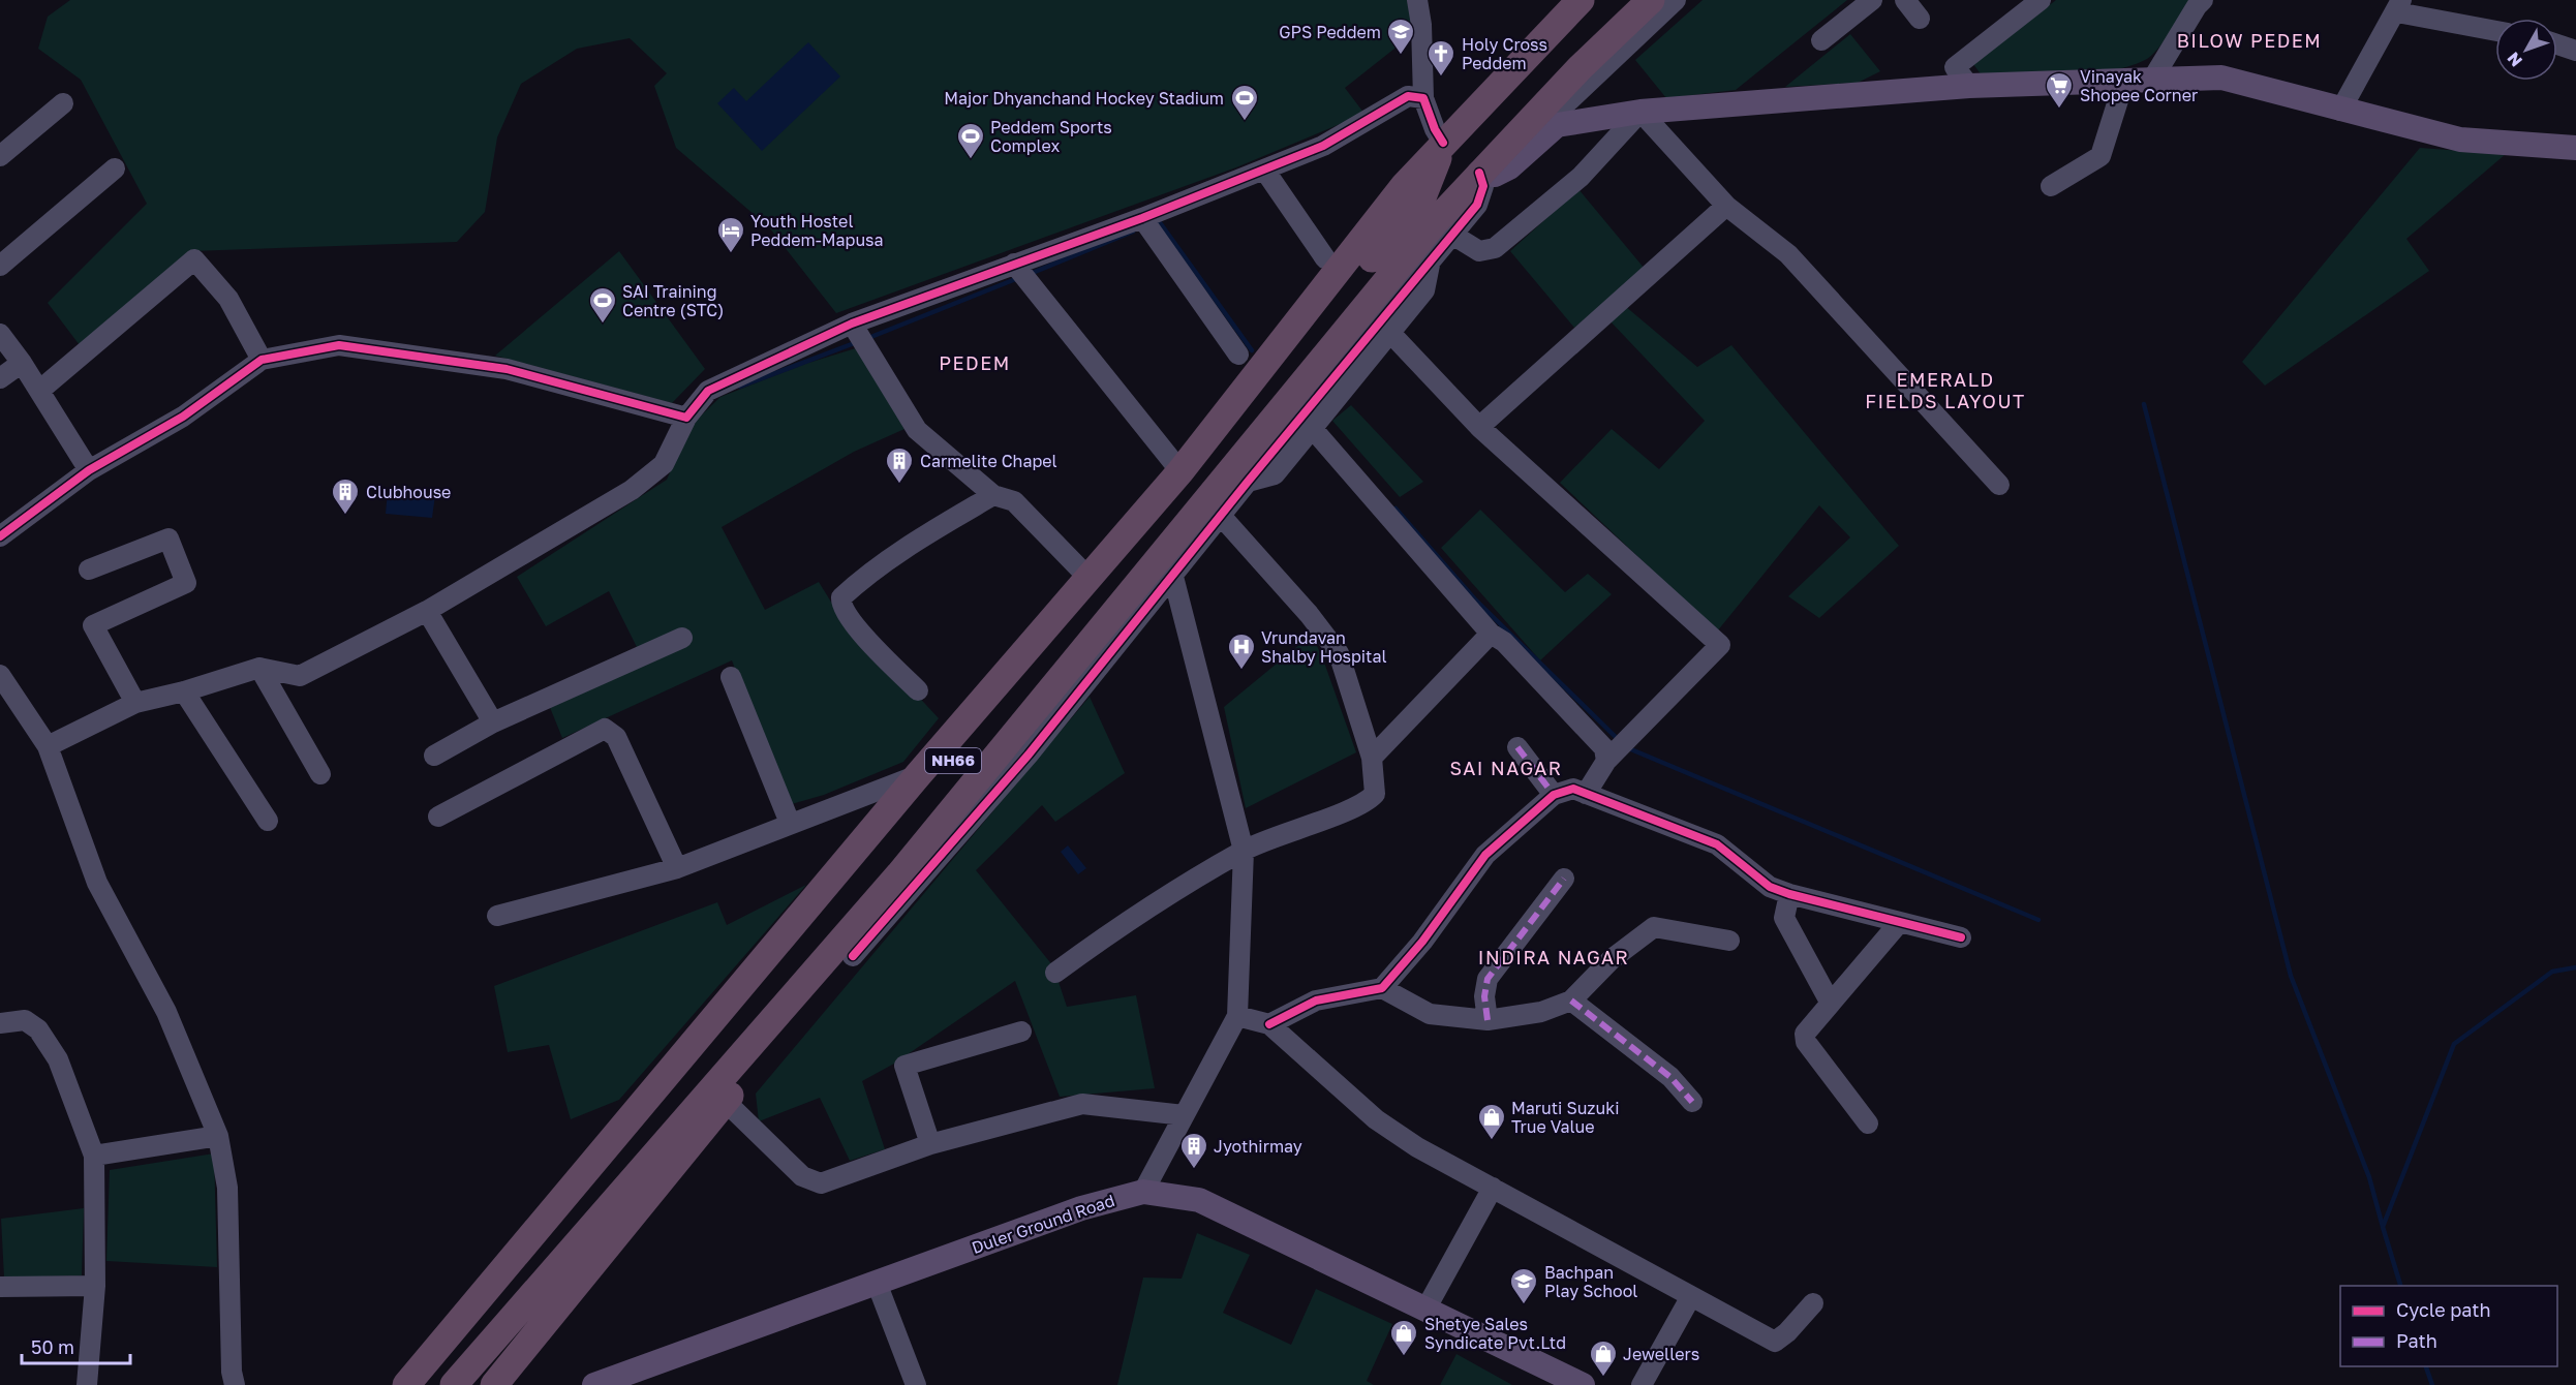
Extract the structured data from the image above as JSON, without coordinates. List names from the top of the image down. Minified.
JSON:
{"streets":{"highway":["NH66"],"main road":["Duler Ground Road"]},"districts":["BILOW PEDEM","PEDEM","EMERALD FIELDS LAYOUT","SAI NAGAR","INDIRA NAGAR"],"places":{"school or university":["GPS Peddem","Bachpan Play School"],"church":["Holy Cross Peddem"],"supermarket":["Vinayak Shopee Corner"],"sports":["Major Dhyanchand Hockey Stadium","Peddem Sports Complex","SAI Training Centre (STC)"],"hotel":["Youth Hostel Peddem-Mapusa"],"building":["Carmelite Chapel","Clubhouse","Jyothirmay"],"hospital":["Vrundavan Shalby Hospital"],"shop":["Maruti Suzuki True Value","Shetye Sales Syndicate Pvt.Ltd","Jewellers"]},"legend":["Cycle path","Path"],"scale_bar":"50 m","north":"bottom left"}
